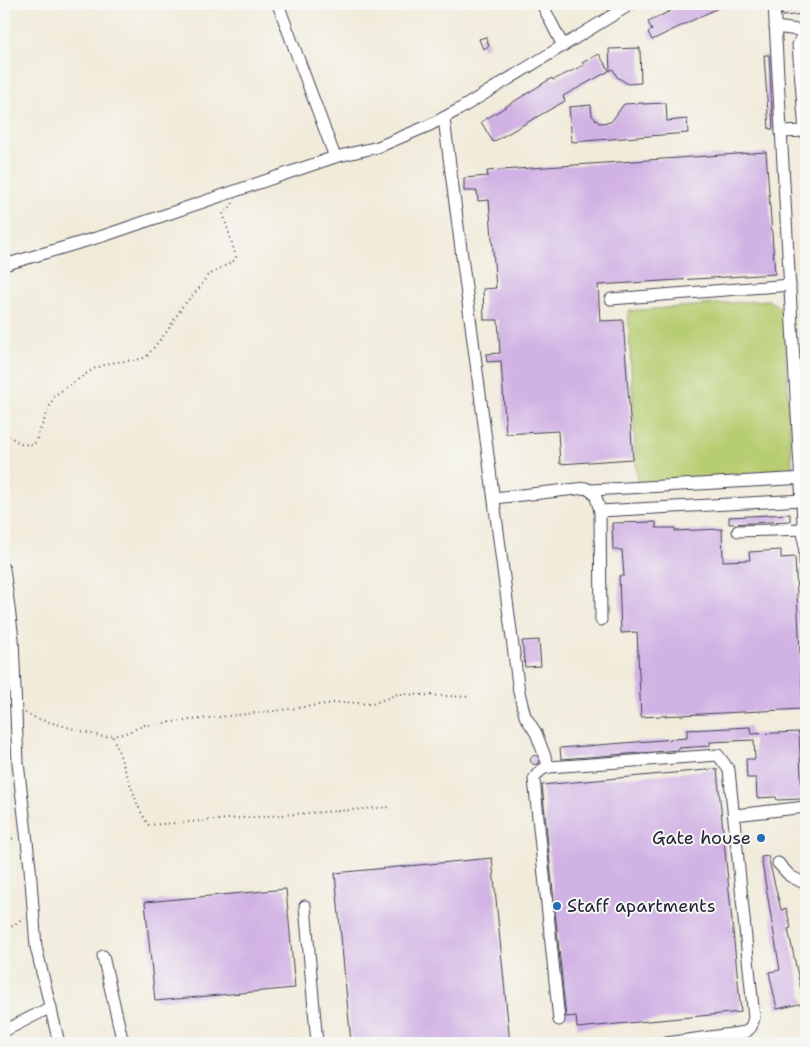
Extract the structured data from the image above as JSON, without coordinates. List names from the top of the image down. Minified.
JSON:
{"places":["Gate house","Staff apartments"]}
